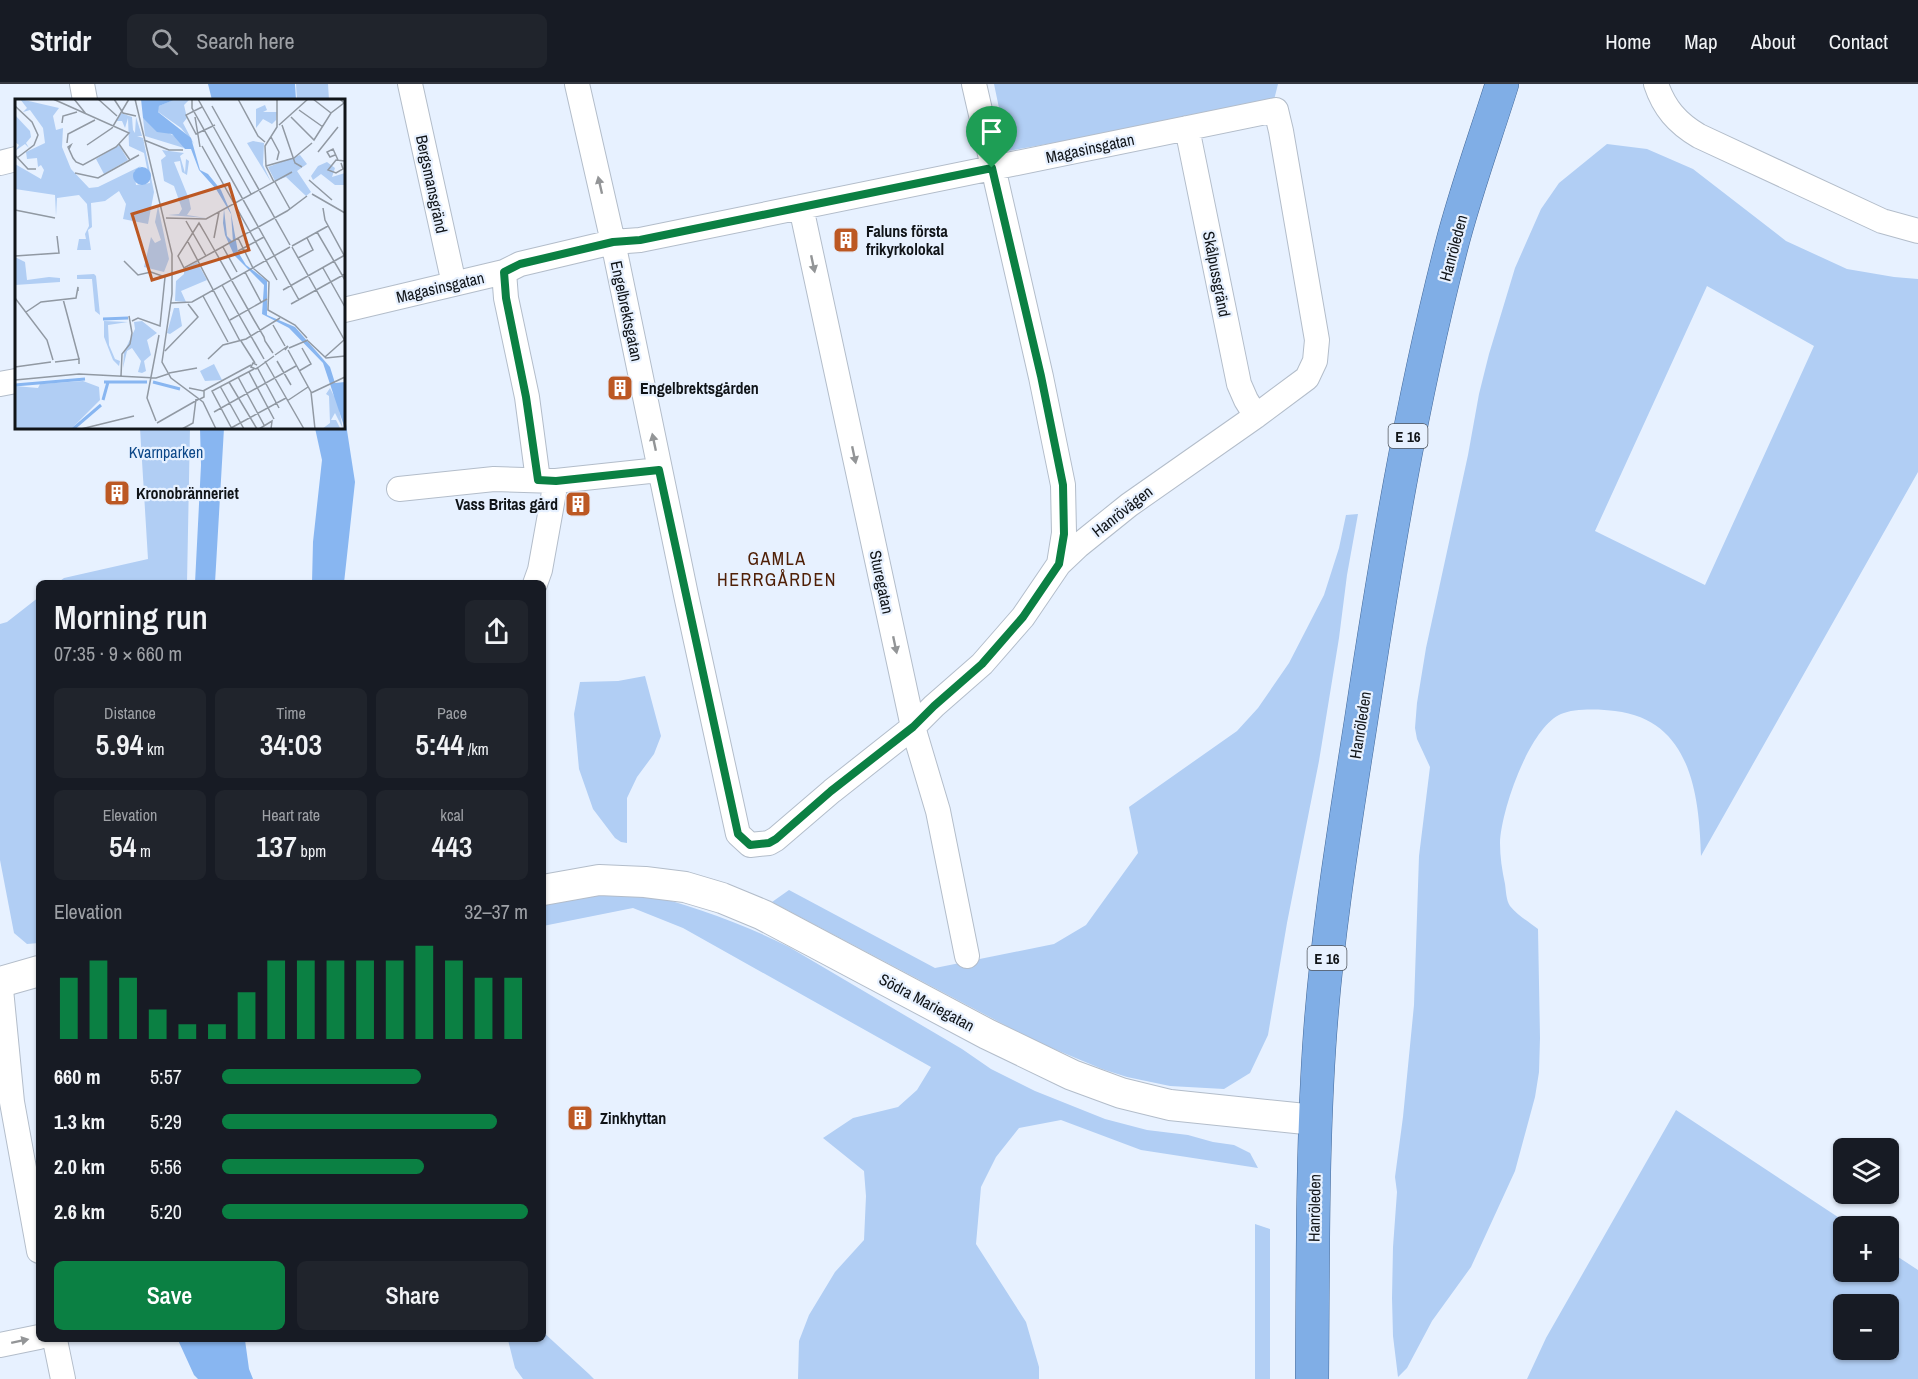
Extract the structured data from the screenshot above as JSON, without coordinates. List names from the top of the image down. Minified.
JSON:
{"streets":{"highway":["Hanröleden","E 16"],"street":["Magasinsgatan","Bergsmansgränd","Skålpussgränd","Engelbrektsgatan","Hanrövägen","Sturegatan","Södra Mariegatan"]},"crossings":[["Magasinsgatan","Bergsmansgränd"],["Magasinsgatan","Skålpussgränd"],["Magasinsgatan","Engelbrektsgatan"],["Magasinsgatan","Hanrövägen"],["Magasinsgatan","Sturegatan"],["Hanröleden","Södra Mariegatan"],["Skålpussgränd","Hanrövägen"],["Engelbrektsgatan","Hanrövägen"],["Hanrövägen","Sturegatan"]],"districts":["GAMLA HERRGÅRDEN"],"parks":["Kvarnparken"],"places":{"building":["Faluns första frikyrkolokal","Engelbrektsgården","Kronobränneriet","Vass Britas gård","Zinkhyttan"]},"page":{"header":"Stridr","search":"Search here","nav":["Home","Map","About","Contact"],"heading":["Morning run","07:35 · 9 × 660 m"],"stats":[["Distance","5.94 km"],["Time","34:03"],["Pace","5:44 /km"],["Elevation","54 m"],["Heart rate","137 bpm"],["kcal","443"]],"chart":["Elevation","32–37 m"],"list":[{"name":"660 m","note":"5:57"},{"name":"1.3 km","note":"5:29"},{"name":"2.0 km","note":"5:56"},{"name":"2.6 km","note":"5:20"}],"map_buttons":["+","−"],"buttons":["Save","Share"]}}
